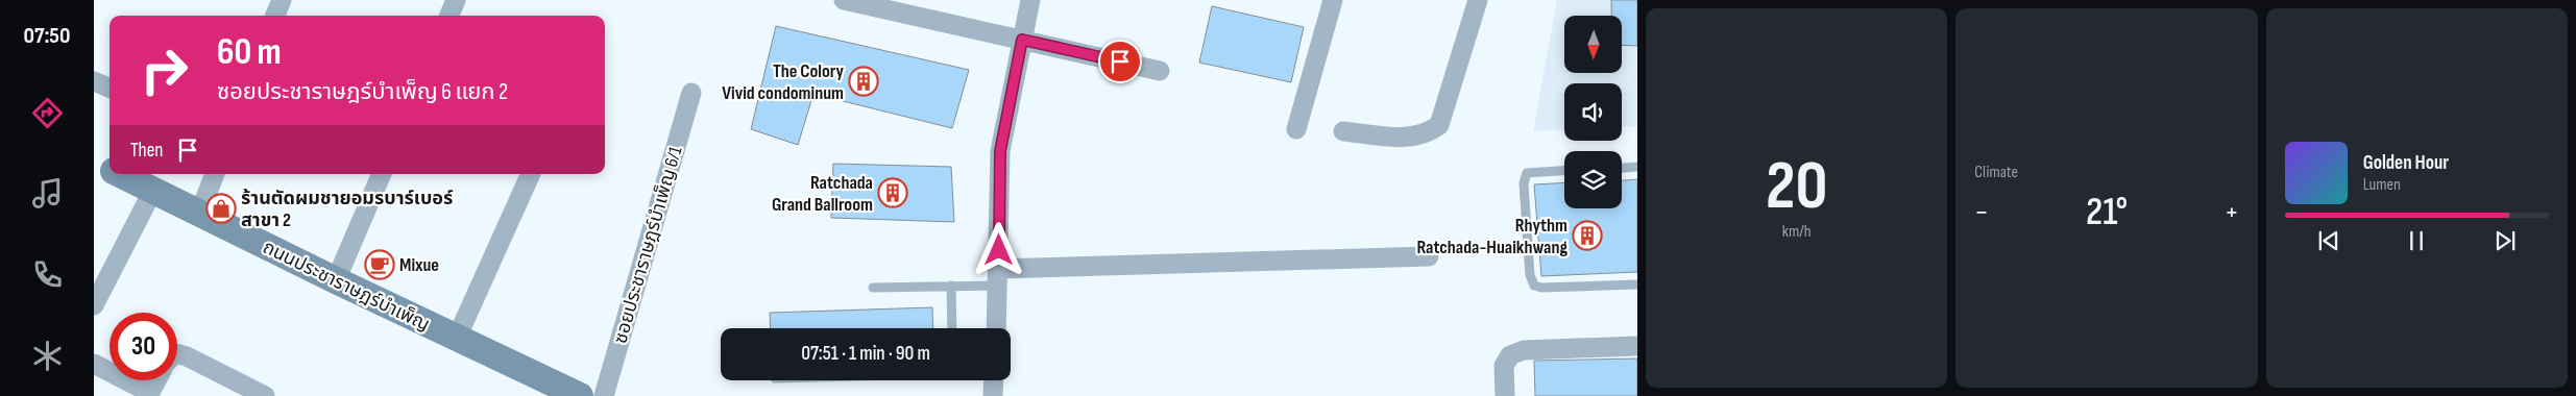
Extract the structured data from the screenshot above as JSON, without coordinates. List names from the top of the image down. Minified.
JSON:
{"streets":{"main road":["ถนนประชาราษฎร์บำเพ็ญ"],"street":["ซอยประชาราษฎร์บำเพ็ญ 6/1"]},"places":{"building":["The Colory Vivid condominum","Ratchada Grand Ballroom","Rhythm Ratchada-Huaikhwang"],"shop":["ร้านตัดผมชายอมรบาร์เบอร์ สาขา 2"],"cafe":["Mixue"]},"north":"bottom","page":{"tabs":"07:50","tile":[["20","km/h"],"Climate"],"turn":["60 m","ซอยประชาราษฎร์บำเพ็ญ 6 แยก 2"],"then":"Then","song":["Golden Hour","Lumen"],"heat":["−","21°","+"],"limit":"30","trip":"07:51 · 1 min · 90 m"}}
